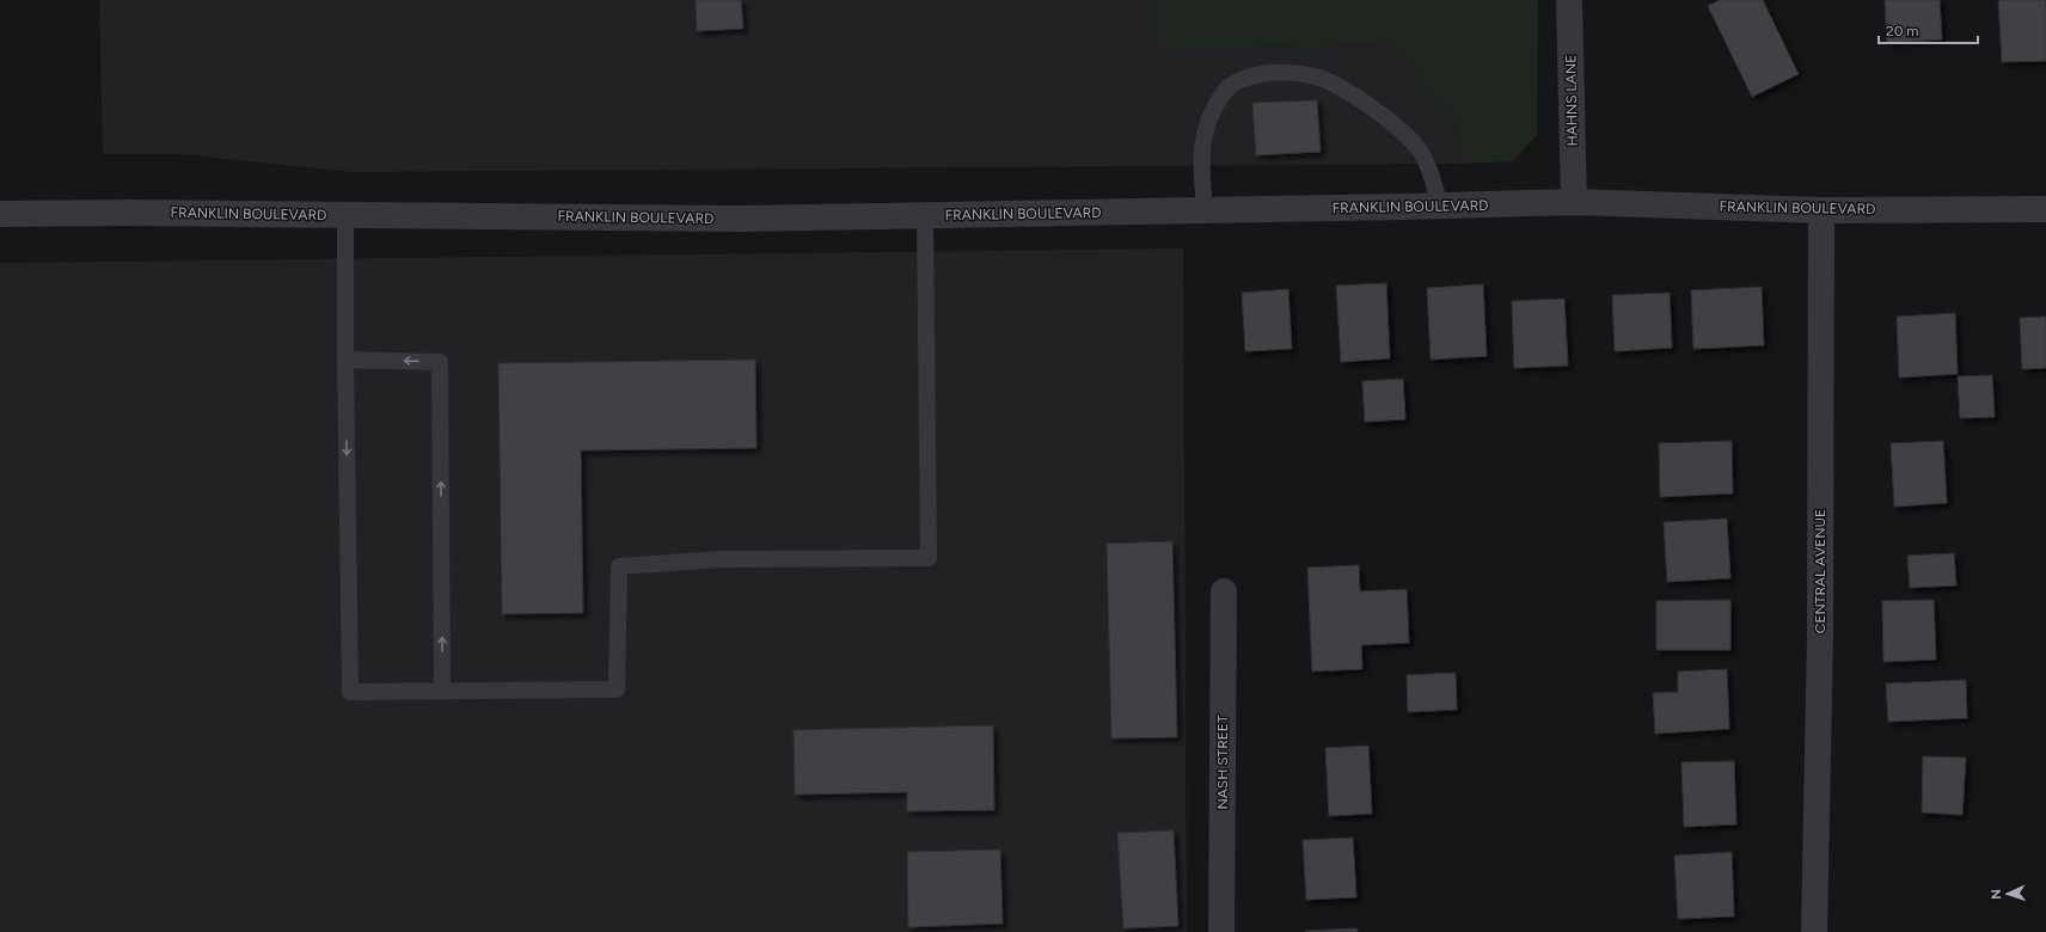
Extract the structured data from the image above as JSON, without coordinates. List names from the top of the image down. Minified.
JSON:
{"streets":{"street":["HAHNS LANE","FRANKLIN BOULEVARD","CENTRAL AVENUE","NASH STREET"]},"crossings":[["HAHNS LANE","FRANKLIN BOULEVARD"],["FRANKLIN BOULEVARD","CENTRAL AVENUE"]],"scale_bar":"20 m","north":"left"}
